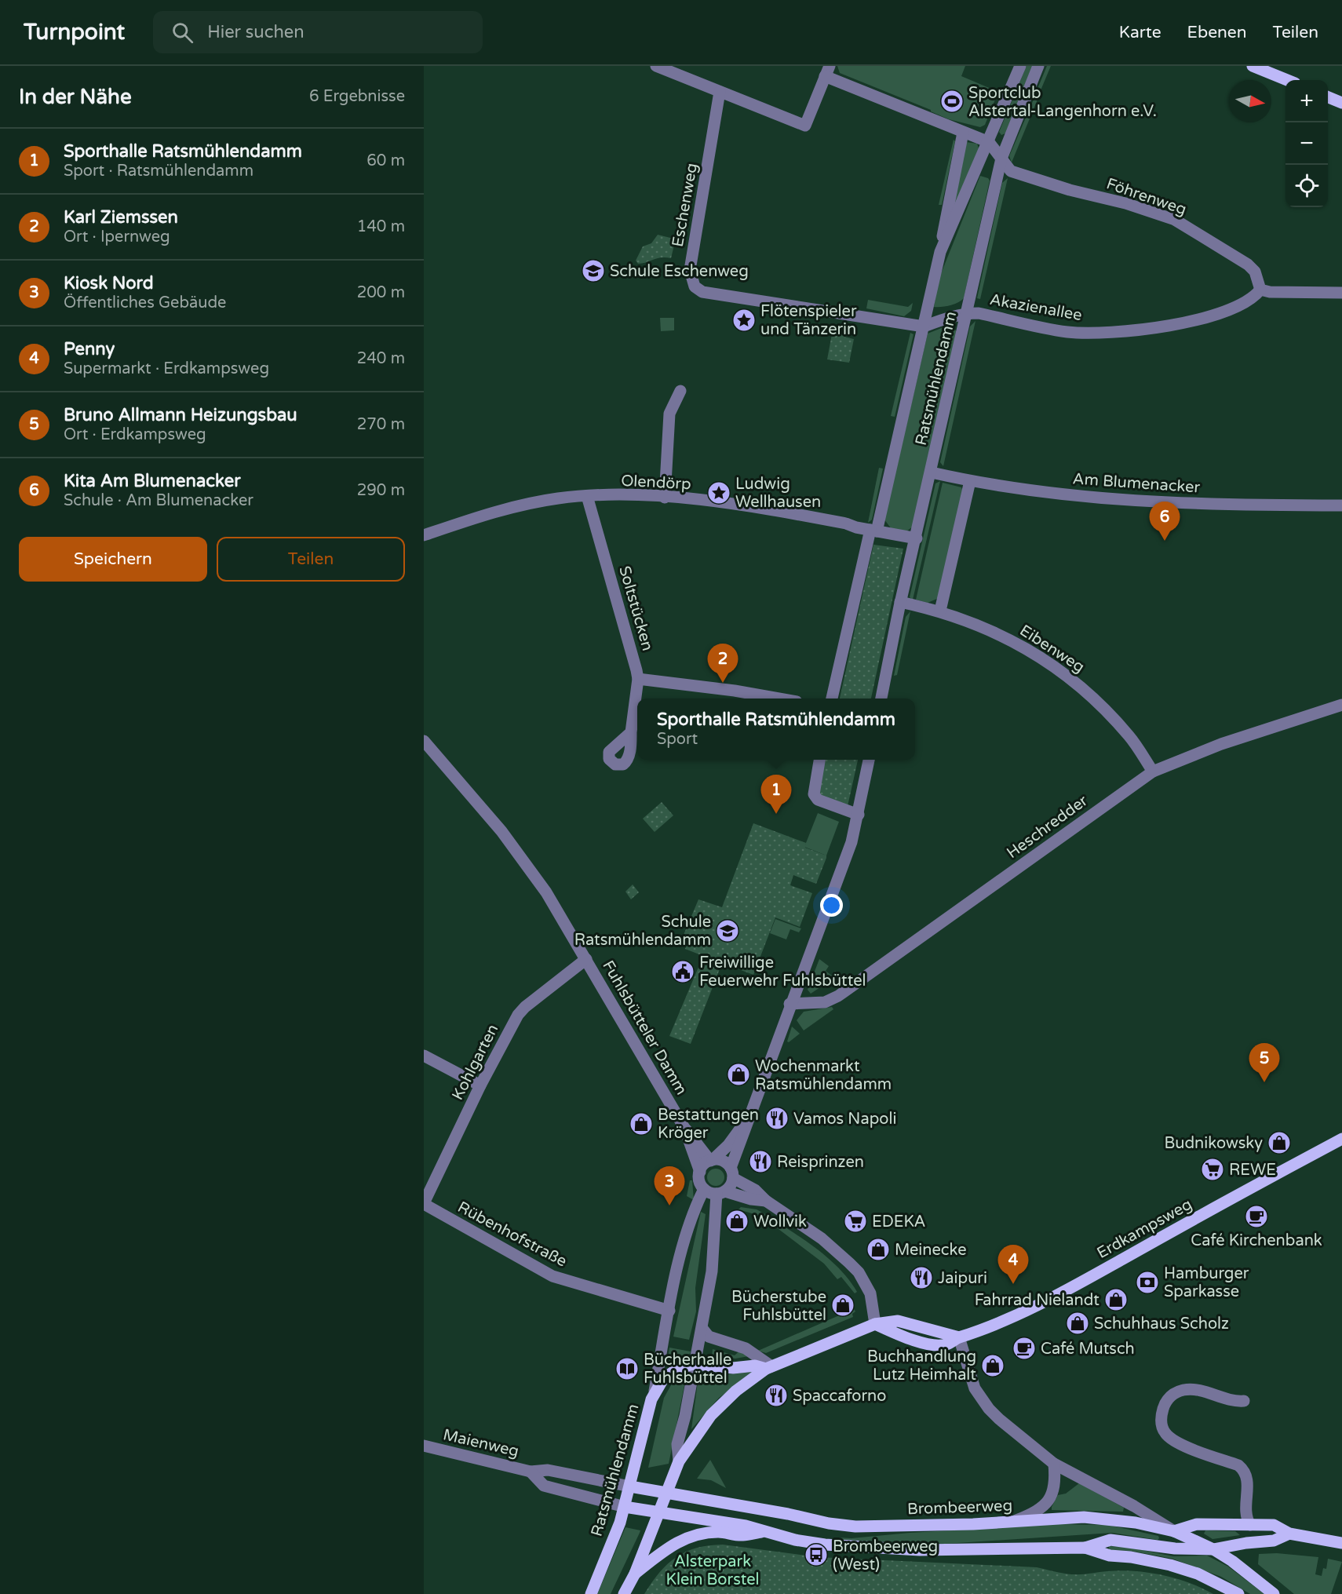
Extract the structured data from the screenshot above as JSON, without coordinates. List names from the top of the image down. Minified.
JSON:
{"streets":{"main road":["Ratsmühlendamm","Erdkampsweg","Brombeerweg"],"street":["Föhrenweg","Eschenweg","Akazienallee","Olendörp","Am Blumenacker","Soltstücken","Eibenweg","Heschredder","Fuhlsbütteler Damm","Kohlgarten","Rübenhofstraße","Maienweg"]},"crossings":[["Föhrenweg","Akazienallee"],["Föhrenweg","Ratsmühlendamm"],["Eschenweg","Ratsmühlendamm"],["Akazienallee","Ratsmühlendamm"],["Ratsmühlendamm","Olendörp"],["Ratsmühlendamm","Am Blumenacker"],["Ratsmühlendamm","Eibenweg"],["Ratsmühlendamm","Fuhlsbütteler Damm"],["Ratsmühlendamm","Rübenhofstraße"],["Ratsmühlendamm","Maienweg"],["Ratsmühlendamm","Brombeerweg"],["Olendörp","Soltstücken"],["Eibenweg","Heschredder"],["Fuhlsbütteler Damm","Kohlgarten"],["Kohlgarten","Rübenhofstraße"],["Maienweg","Brombeerweg"]],"parks":["Alsterpark Klein Borstel"],"places":{"sports":["Sportclub Alstertal-Langenhorn e.V."],"school or university":["Schule Eschenweg","Schule Ratsmühlendamm"],"place":["Flötenspieler und Tänzerin","Ludwig Wellhausen"],"public building":["Freiwillige Feuerwehr Fuhlsbüttel"],"shop":["Wochenmarkt Ratsmühlendamm","Bestattungen Kröger","Budnikowsky","Wollvik","Meinecke","Fahrrad Nielandt","Bücherstube Fuhlsbüttel","Schuhhaus Scholz","Buchhandlung Lutz Heimhalt"],"restaurant":["Vamos Napoli","Reisprinzen","Jaipuri","Spaccaforno"],"supermarket":["REWE","EDEKA"],"cafe":["Café Kirchenbank","Café Mutsch"],"bank":["Hamburger Sparkasse"],"library":["Bücherhalle Fuhlsbüttel"],"bus stop":["Brombeerweg (West)"]},"north":"right","page":{"header":"Turnpoint","search":"Hier suchen","nav":["Karte","Ebenen","Teilen"],"heading":["In der Nähe","6 Ergebnisse"],"map_buttons":["+","−"],"list":[{"mark":"1","name":"Sporthalle Ratsmühlendamm","note":"Sport · Ratsmühlendamm","value":"60 m"},{"mark":"2","name":"Karl Ziemssen","note":"Ort · Ipernweg","value":"140 m"},{"mark":"3","name":"Kiosk Nord","note":"Öffentliches Gebäude","value":"200 m"},{"mark":"4","name":"Penny","note":"Supermarkt · Erdkampsweg","value":"240 m"},{"mark":"5","name":"Bruno Allmann Heizungsbau","note":"Ort · Erdkampsweg","value":"270 m"},{"mark":"6","name":"Kita Am Blumenacker","note":"Schule · Am Blumenacker","value":"290 m"}],"pins":["6","2","1","5","3","4"],"buttons":["Speichern","Teilen"],"popup":["Sporthalle Ratsmühlendamm","Sport"]}}
